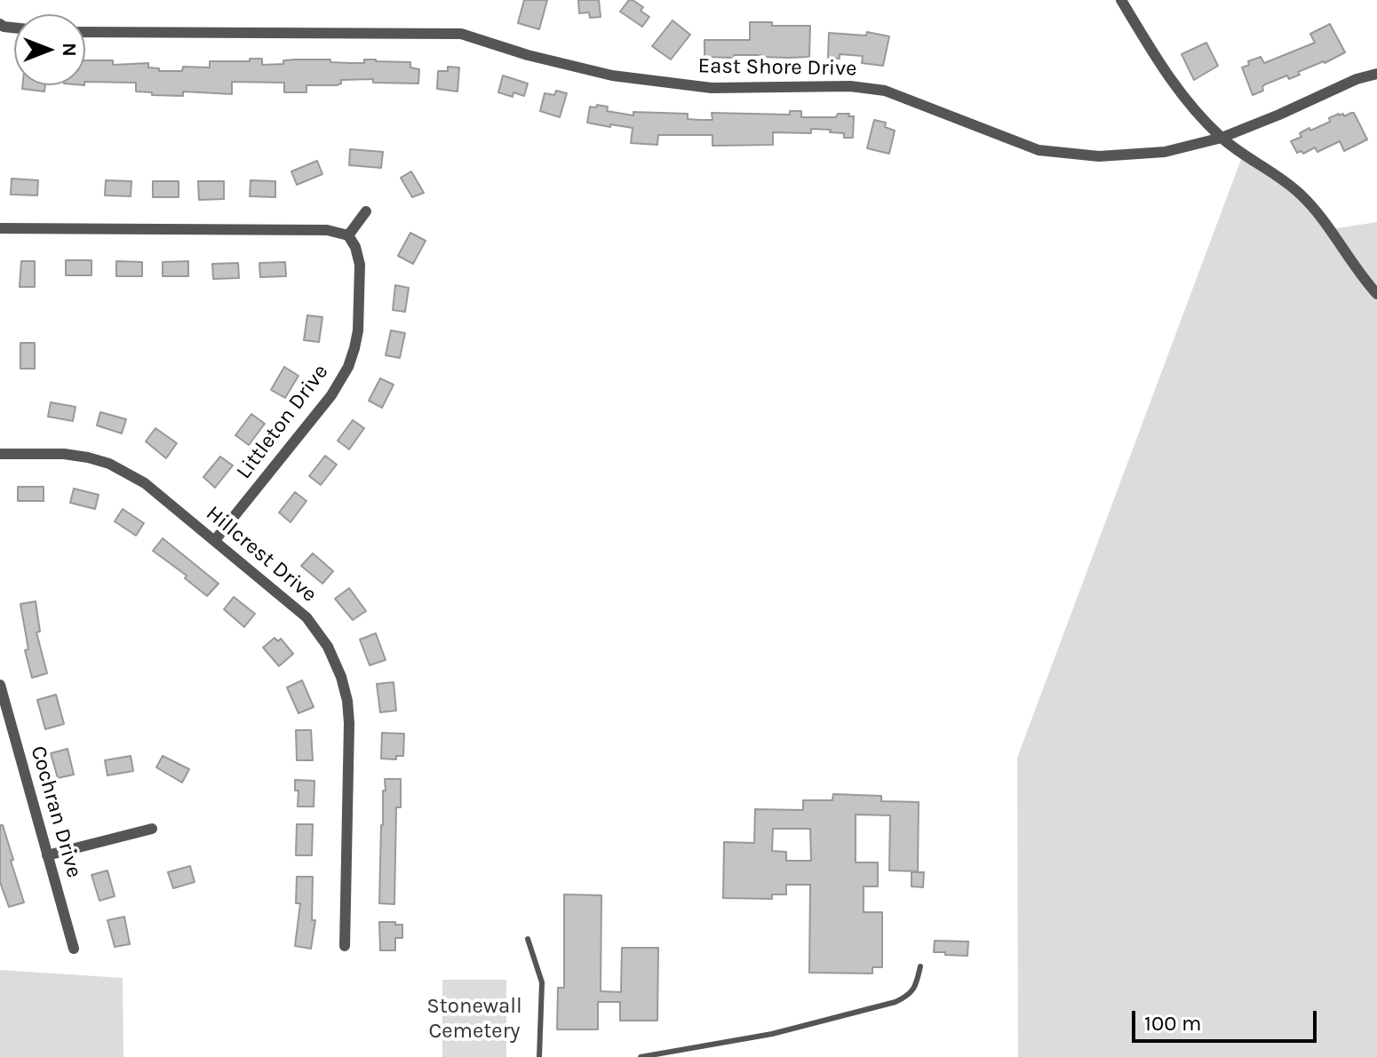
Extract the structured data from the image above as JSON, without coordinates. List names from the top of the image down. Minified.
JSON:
{"streets":{"street":["East Shore Drive","Littleton Drive","Hillcrest Drive","Cochran Drive"]},"crossings":[["Littleton Drive","Hillcrest Drive"]],"parks":["Stonewall Cemetery"],"scale_bar":"100 m","north":"right"}
